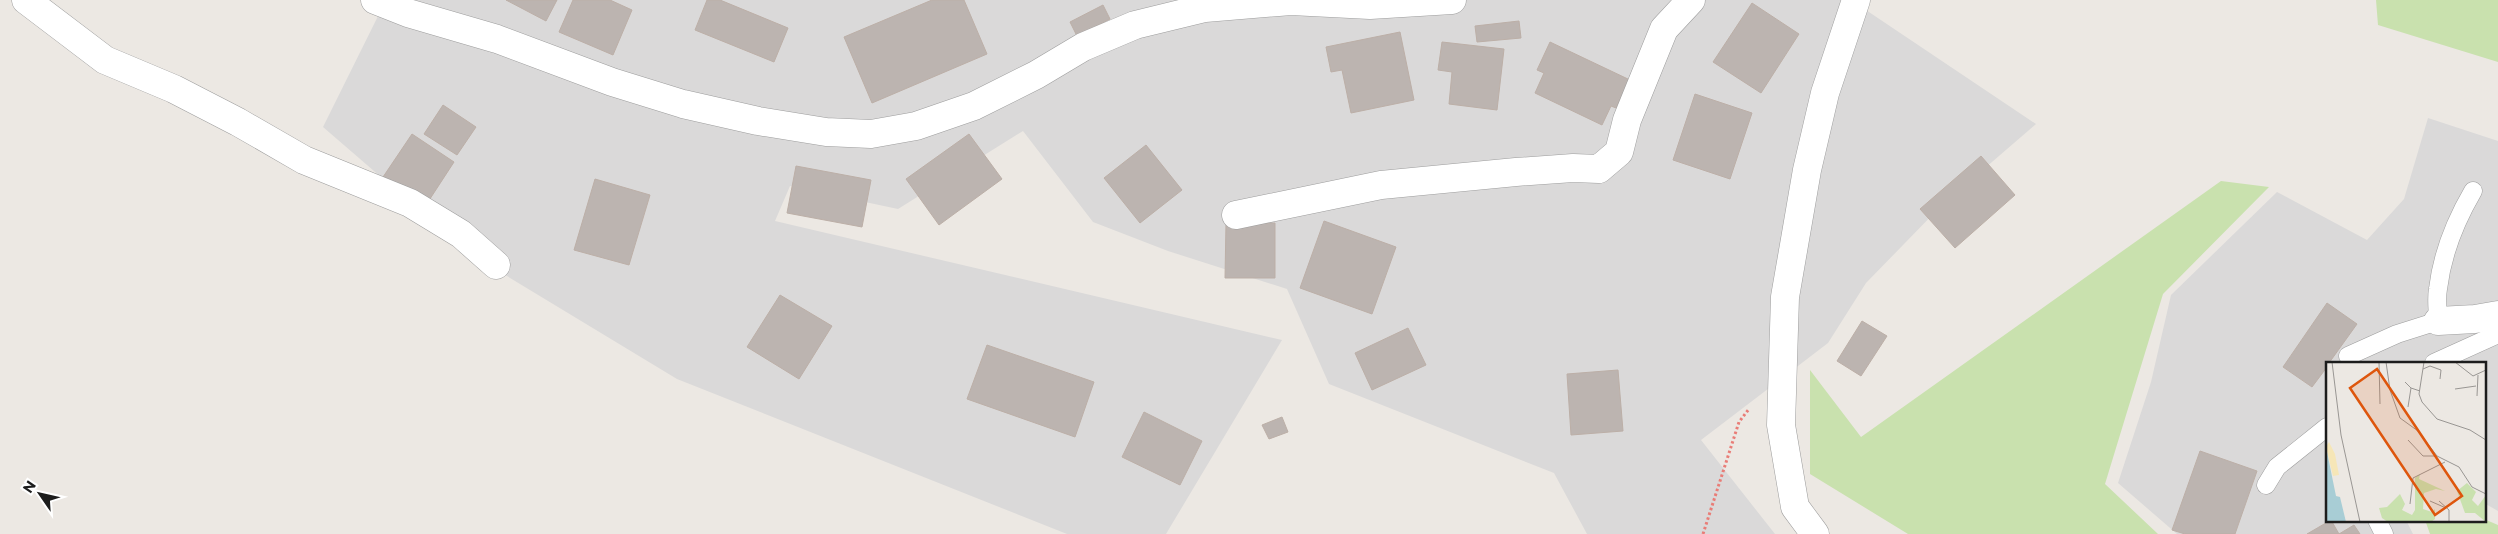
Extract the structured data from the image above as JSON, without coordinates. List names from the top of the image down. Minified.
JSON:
{"north":"top left"}
